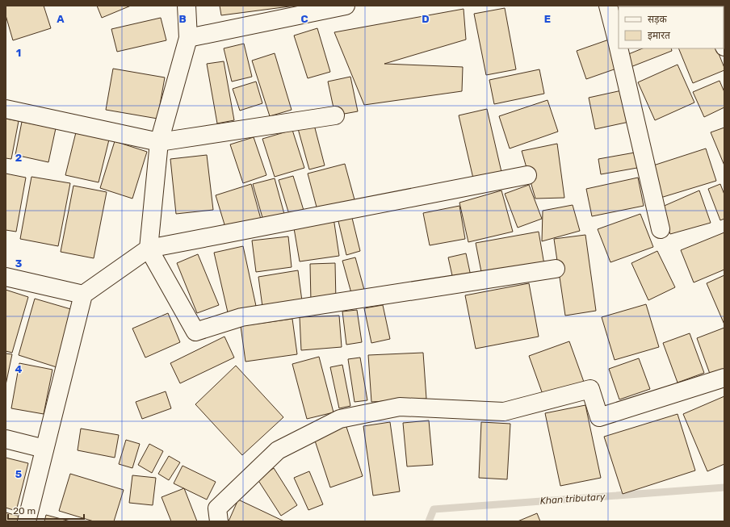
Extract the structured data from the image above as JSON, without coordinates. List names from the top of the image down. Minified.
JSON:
{"water":["Khan tributary"],"legend":["सड़क","इमारत"],"scale_bar":"20 m","grid":{"columns":["A","B","C","D","E"],"rows":["1","2","3","4","5"]}}
